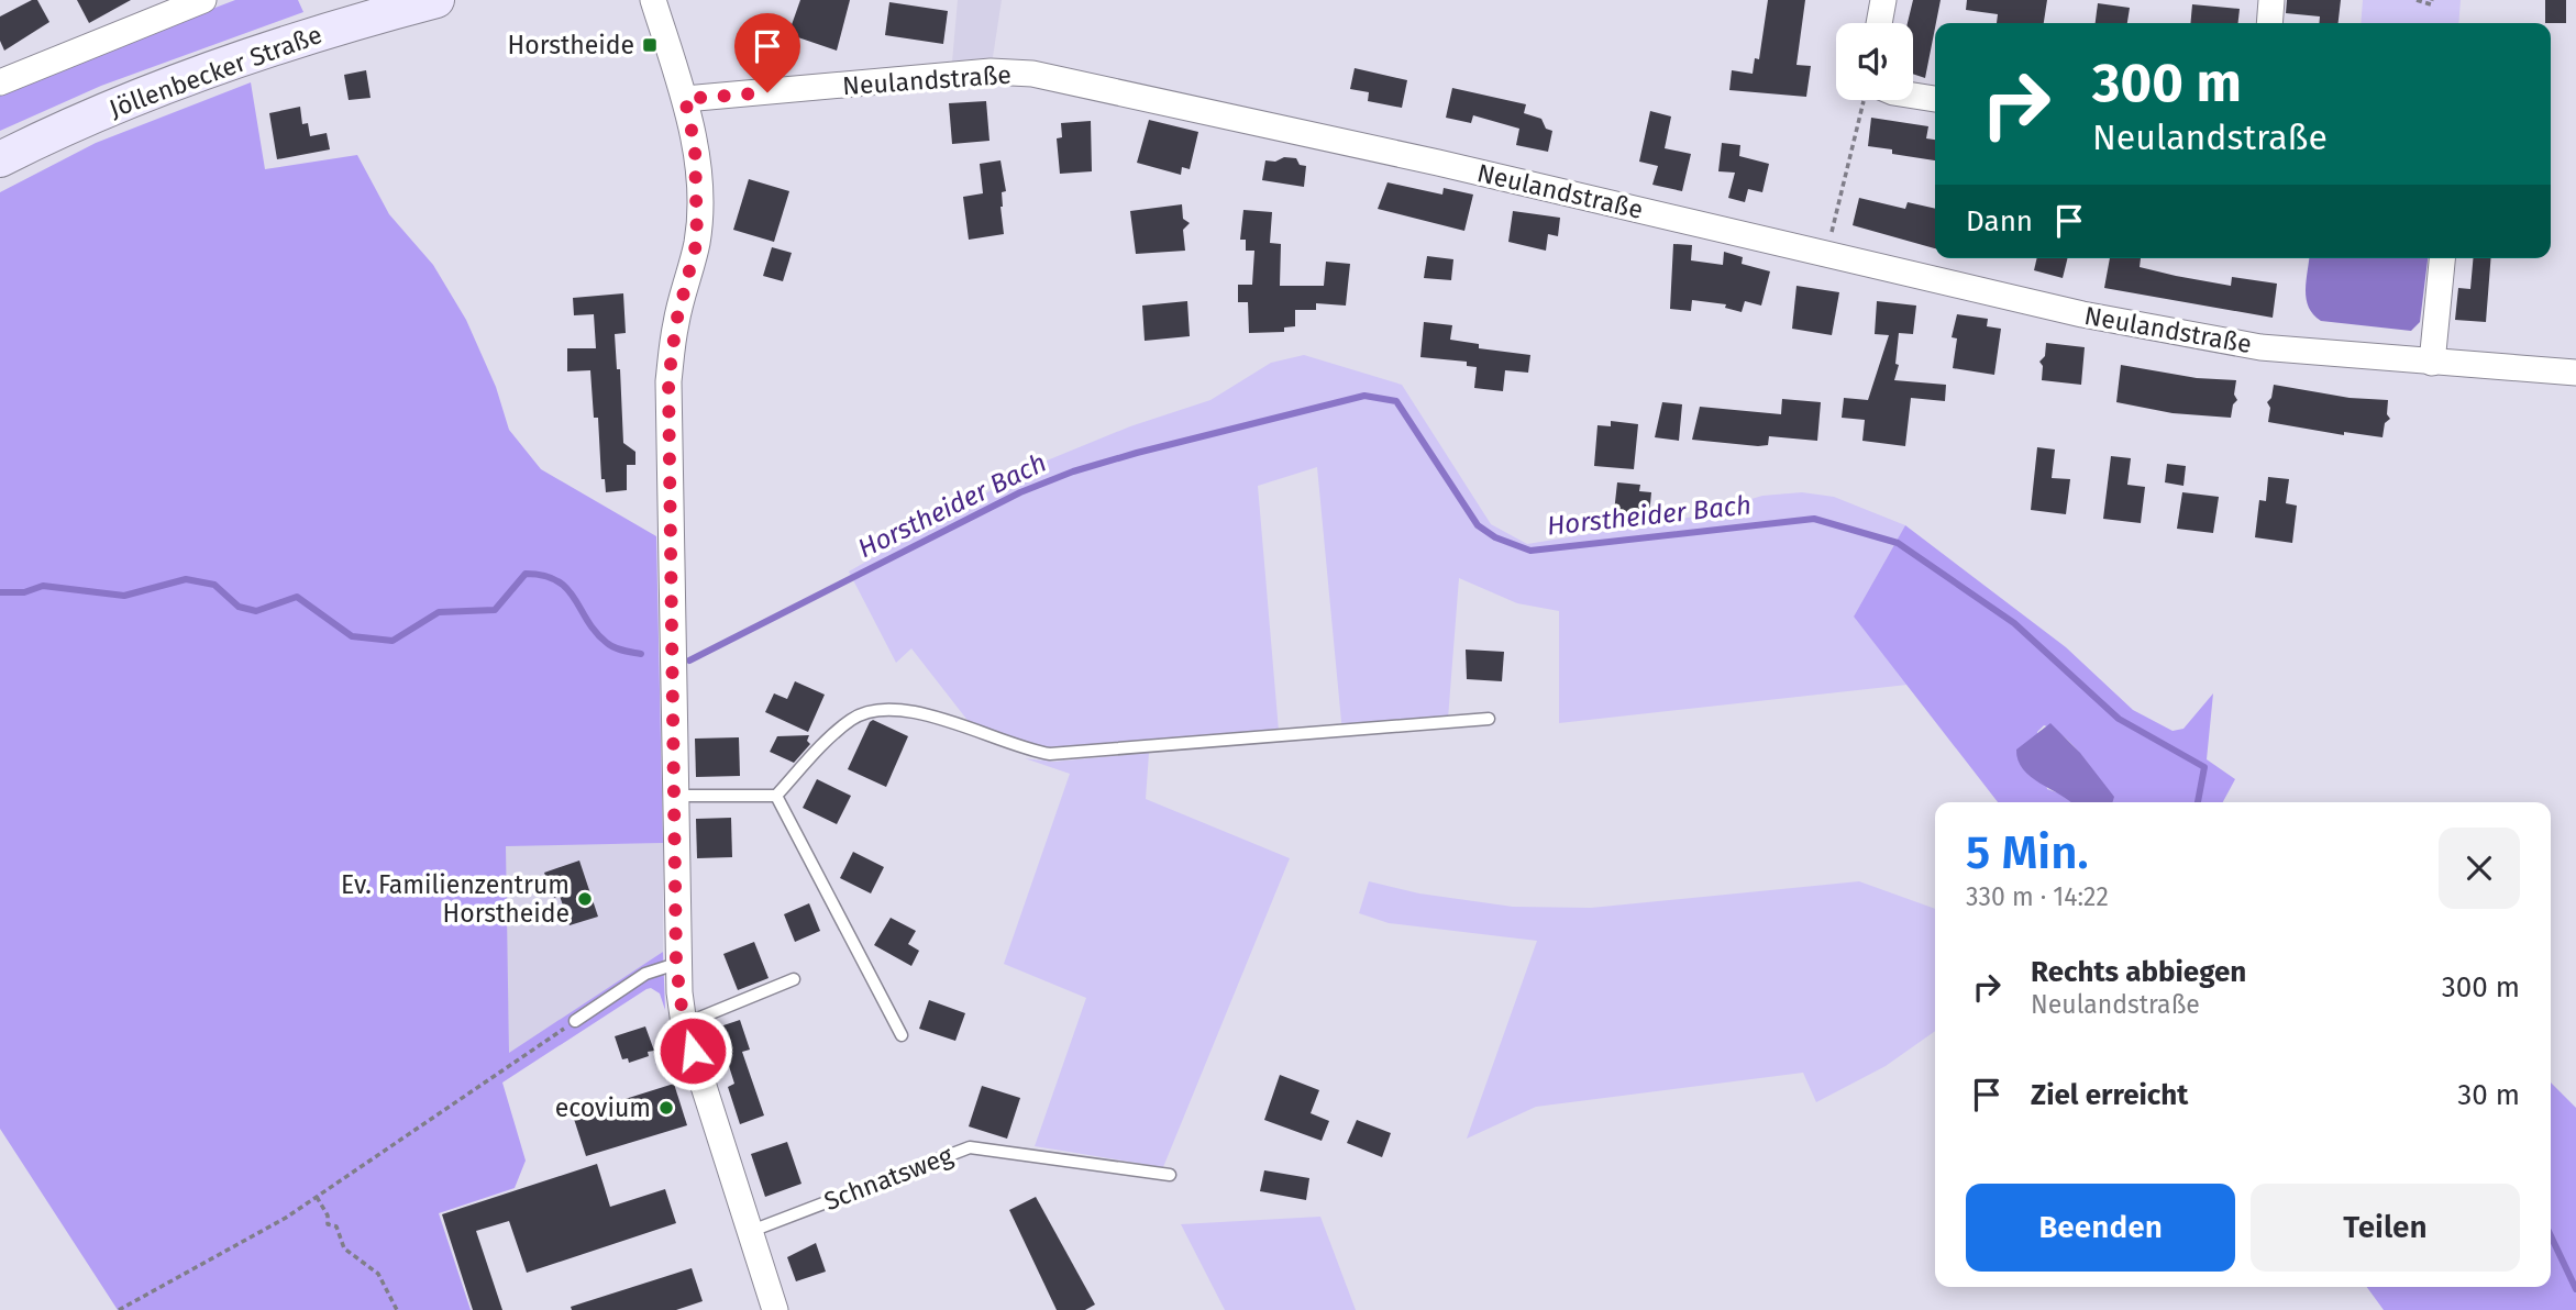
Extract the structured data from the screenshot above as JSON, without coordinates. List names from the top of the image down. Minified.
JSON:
{"streets":{"main road":["Jöllenbecker Straße"],"street":["Neulandstraße"],"lane":["Schnatsweg"]},"water":["Horstheider Bach"],"places":{"transit":["Horstheide"],"other":["Ev. Familienzentrum Horstheide","ecovium"]},"page":{"turn":["300 m","Neulandstraße"],"then":"Dann","heading":["5 Min.","330 m · 14:22"],"list":[{"name":"Rechts abbiegen","note":"Neulandstraße","value":"300 m"},{"name":"Ziel erreicht","value":"30 m"}],"buttons":["Beenden","Teilen"]}}
